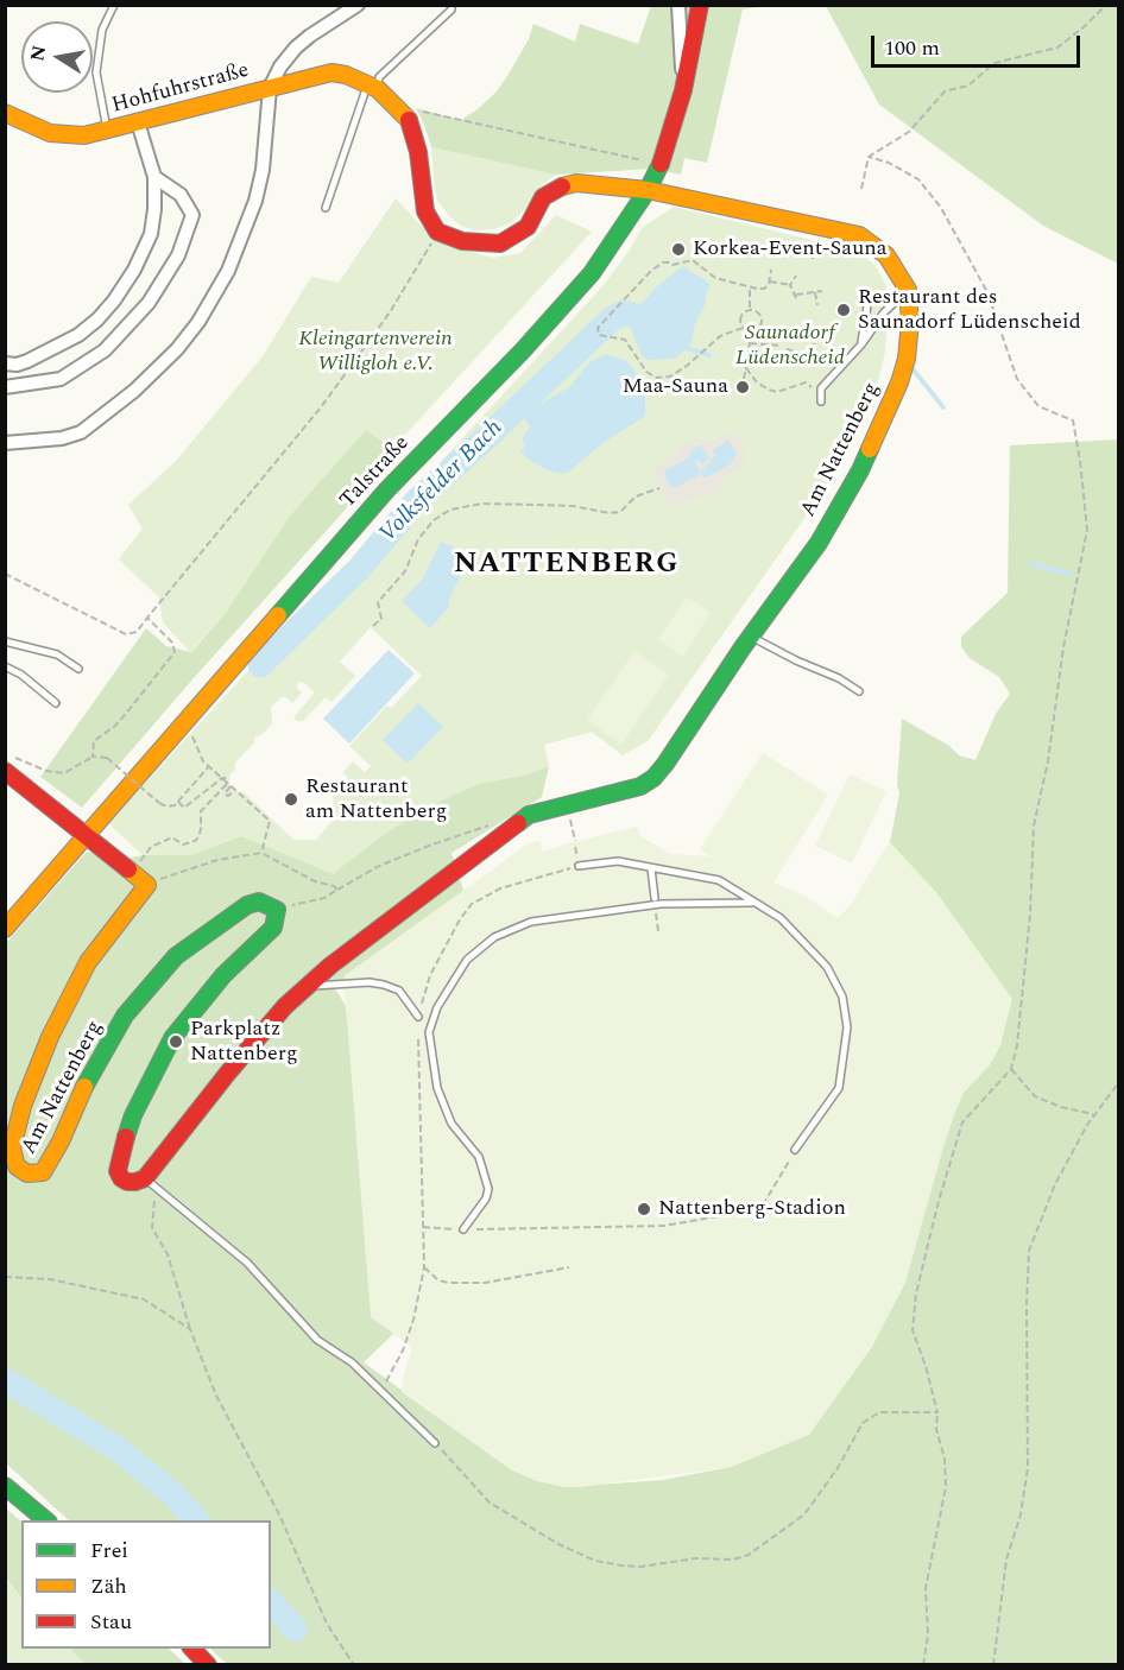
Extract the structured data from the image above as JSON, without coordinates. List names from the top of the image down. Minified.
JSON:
{"streets":{"street":["Hohfuhrstraße","Am Nattenberg","Talstraße"]},"crossings":[["Am Nattenberg","Talstraße"]],"districts":["NATTENBERG"],"water":["Volksfelder Bach"],"parks":["Saunadorf Lüdenscheid","Kleingartenverein Willigloh e.V."],"places":["Korkea-Event-Sauna","Restaurant des Saunadorf Lüdenscheid","Maa-Sauna","Restaurant am Nattenberg","Parkplatz Nattenberg","Nattenberg-Stadion"],"legend":["Frei","Zäh","Stau"],"scale_bar":"100 m","north":"left"}
